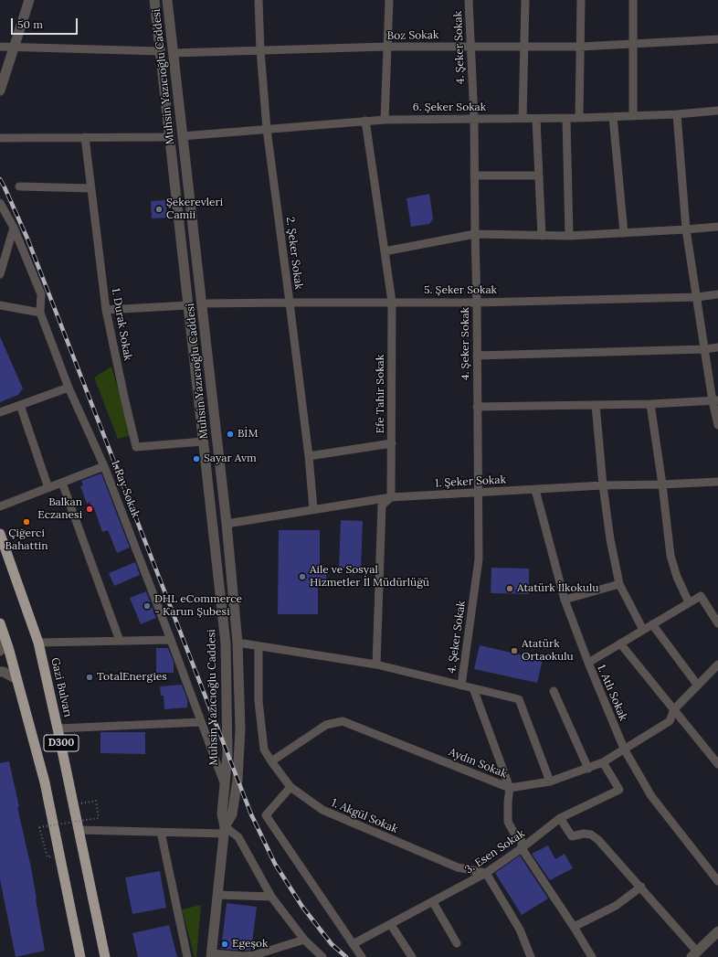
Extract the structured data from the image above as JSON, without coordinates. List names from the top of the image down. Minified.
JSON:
{"streets":{"highway":["Gazi Bulvarı","D300"],"street":["Boz Sokak","4. Şeker Sokak","Muhsin Yazıcıoğlu Caddesi","6. Şeker Sokak","2. Şeker Sokak","5. Şeker Sokak","1. Durak Sokak","Efe Tahir Sokak","1. Şeker Sokak","1. Ray Sokak","1. Atlı Sokak","Aydın Sokak","1. Akgül Sokak","3. Esen Sokak"]},"crossings":[["Boz Sokak","4. Şeker Sokak"],["Boz Sokak","Muhsin Yazıcıoğlu Caddesi"],["Boz Sokak","2. Şeker Sokak"],["4. Şeker Sokak","6. Şeker Sokak"],["4. Şeker Sokak","5. Şeker Sokak"],["4. Şeker Sokak","1. Şeker Sokak"],["Muhsin Yazıcıoğlu Caddesi","6. Şeker Sokak"],["Muhsin Yazıcıoğlu Caddesi","5. Şeker Sokak"],["Muhsin Yazıcıoğlu Caddesi","1. Durak Sokak"],["Muhsin Yazıcıoğlu Caddesi","1. Şeker Sokak"],["Muhsin Yazıcıoğlu Caddesi","1. Ray Sokak"],["6. Şeker Sokak","2. Şeker Sokak"],["6. Şeker Sokak","Efe Tahir Sokak"],["2. Şeker Sokak","5. Şeker Sokak"],["2. Şeker Sokak","1. Şeker Sokak"],["5. Şeker Sokak","Efe Tahir Sokak"],["Efe Tahir Sokak","1. Şeker Sokak"],["1. Şeker Sokak","1. Atlı Sokak"],["1. Atlı Sokak","Aydın Sokak"],["Aydın Sokak","1. Akgül Sokak"],["Aydın Sokak","3. Esen Sokak"],["1. Akgül Sokak","3. Esen Sokak"]],"places":["Şekerevleri Camii","BİM","Sayar Avm","Balkan Eczanesi","Çiğerci Bahattin","Aile ve Sosyal Hizmetler İl Müdürlüğü","Atatürk İlkokulu","DHL eCommerce - Karun Şubesi","Atatürk Ortaokulu","TotalEnergies","Egeşok"],"scale_bar":"50 m"}
